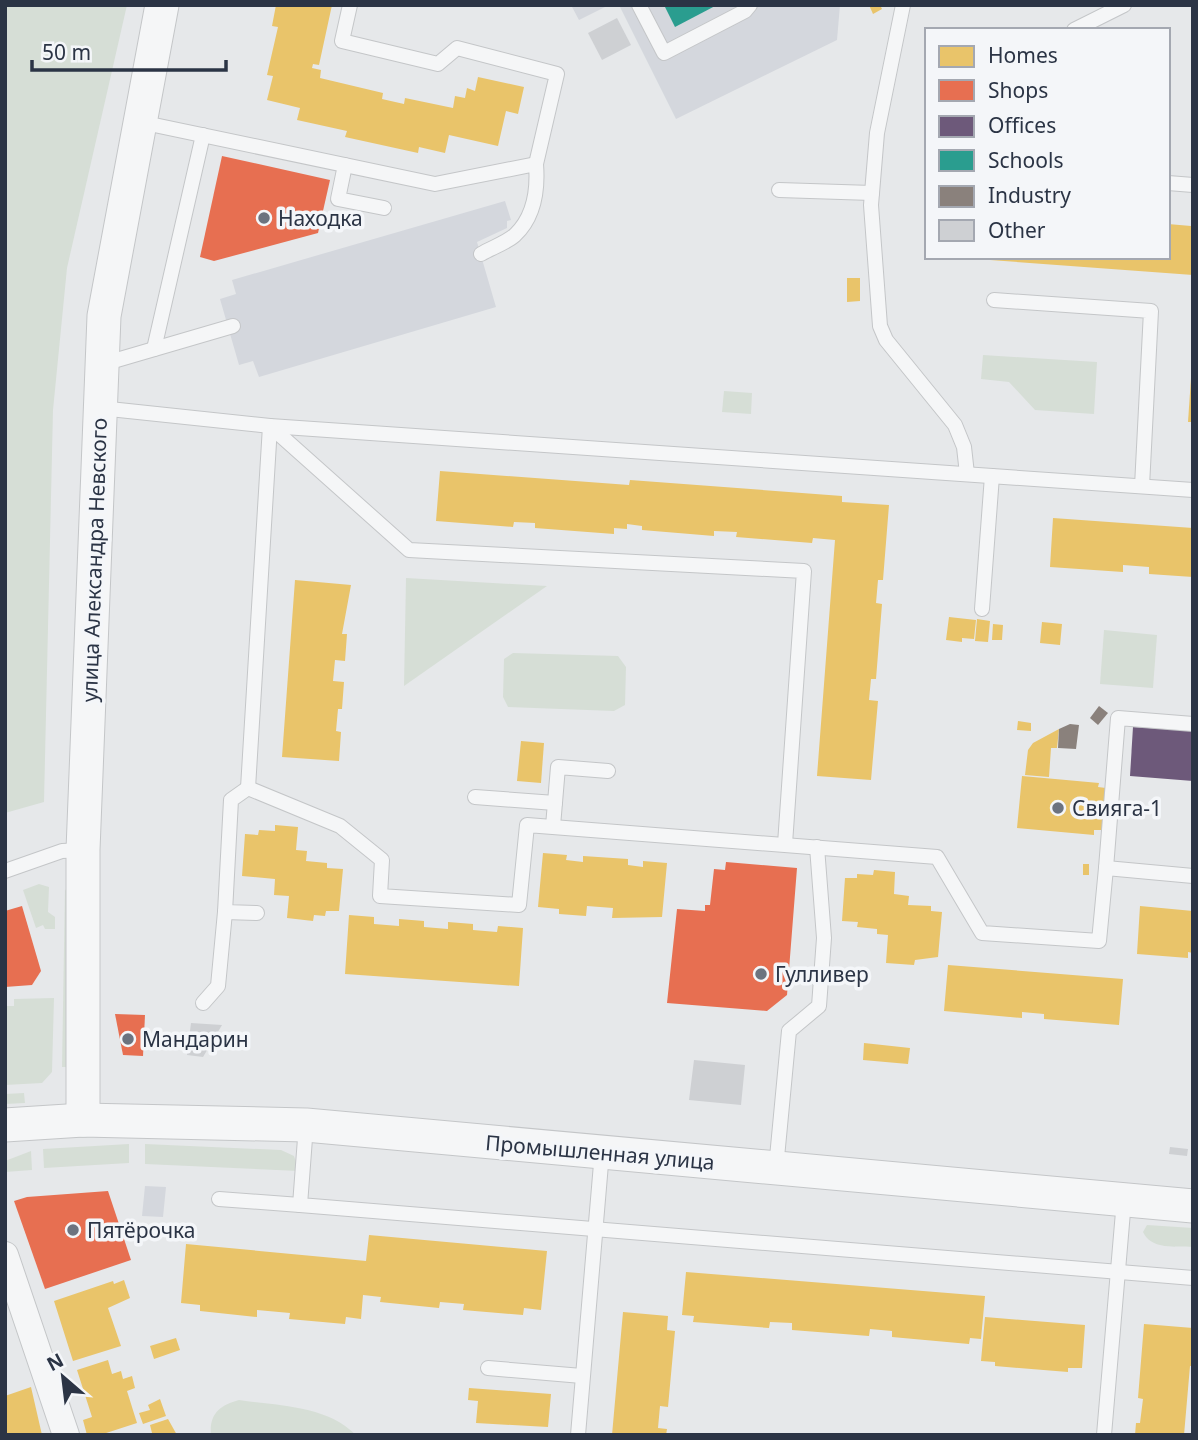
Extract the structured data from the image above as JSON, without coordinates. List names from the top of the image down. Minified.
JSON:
{"streets":{"street":["улица Александра Невского","Промышленная улица"]},"crossings":[["улица Александра Невского","Промышленная улица"]],"places":["Находка","Свияга-1","Гулливер","Мандарин","Пятёрочка"],"legend":["Homes","Shops","Offices","Schools","Industry","Other"],"scale_bar":"50 m","north":"top left"}
